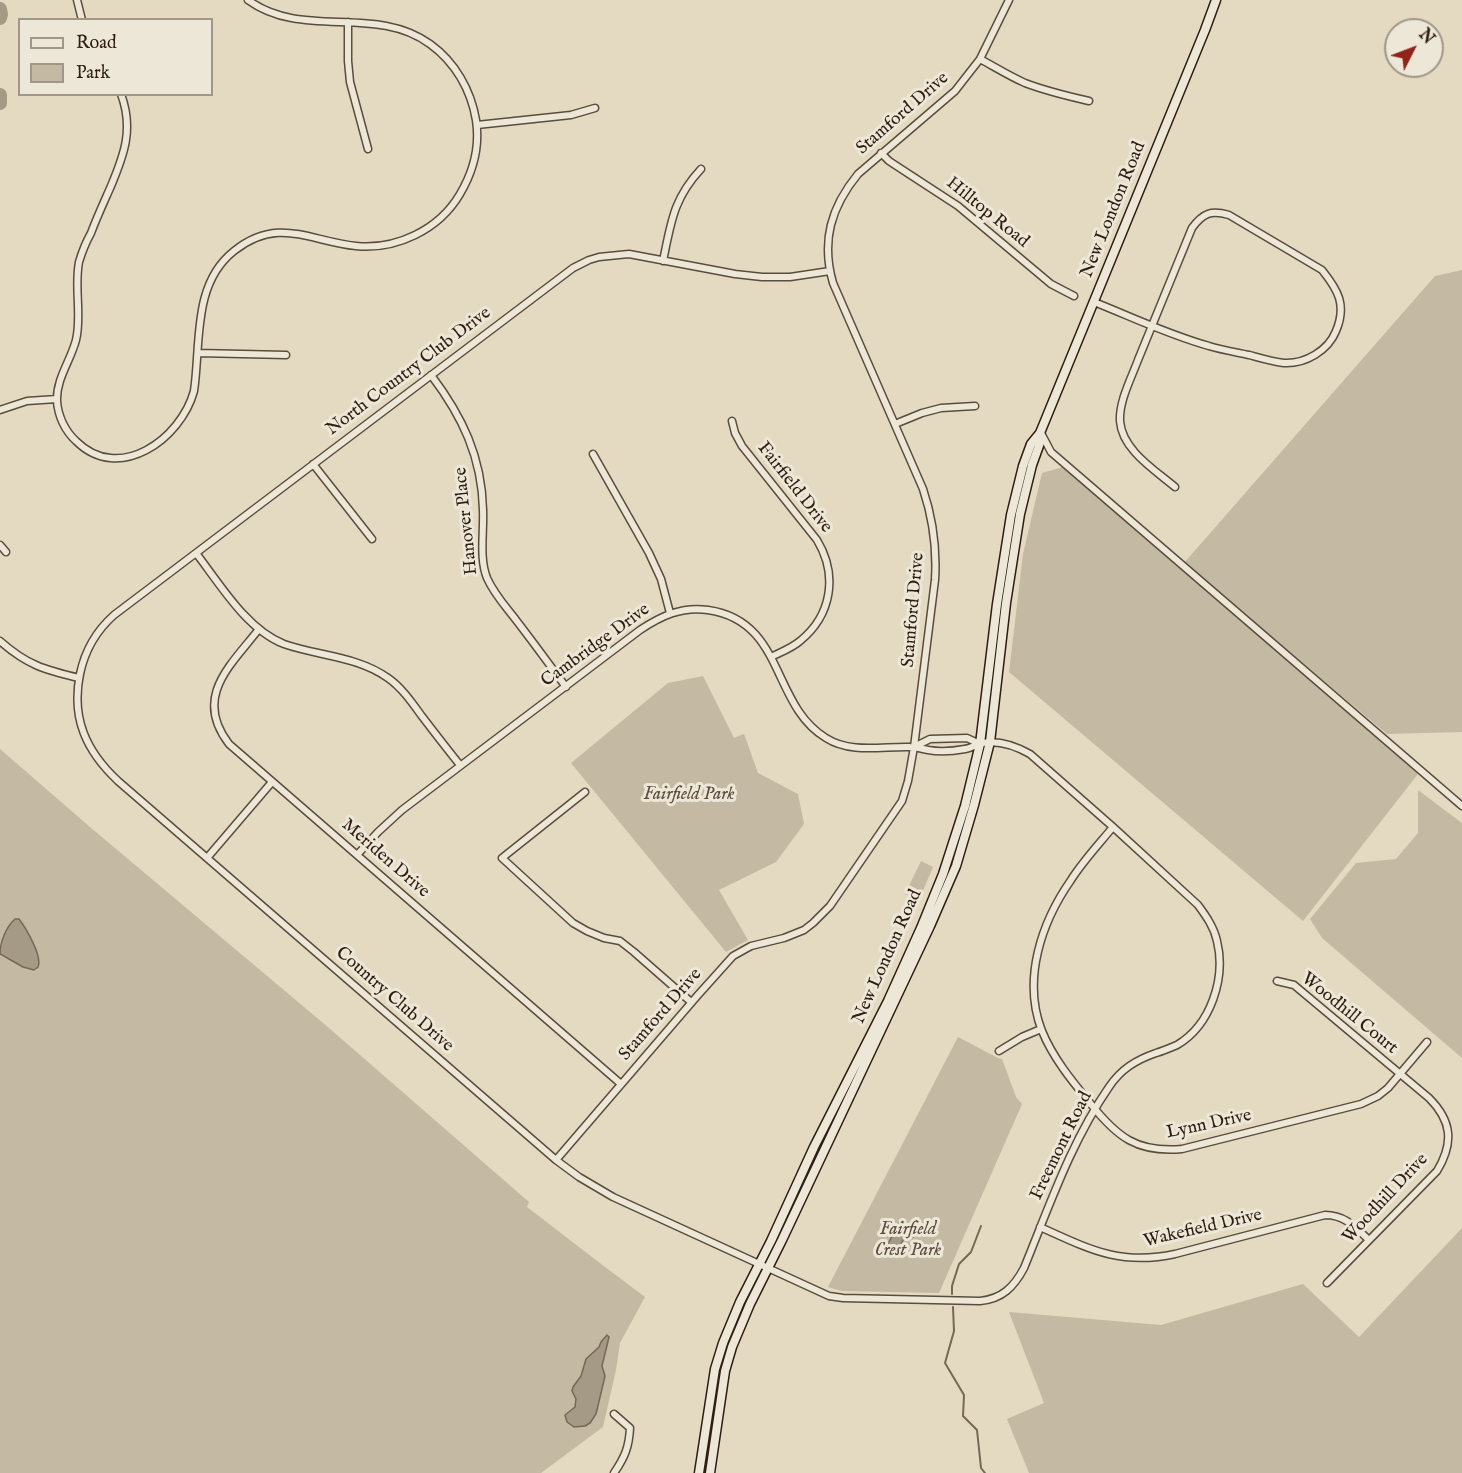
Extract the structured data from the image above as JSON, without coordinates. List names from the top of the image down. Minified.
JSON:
{"streets":{"main road":["New London Road"],"street":["Stamford Drive","Hilltop Road","North Country Club Drive","Fairfield Drive","Hanover Place","Cambridge Drive","Meriden Drive","Country Club Drive","Woodhill Court","Lynn Drive","Freemont Road","Woodhill Drive","Wakefield Drive"]},"crossings":[["Stamford Drive","Hilltop Road"],["Stamford Drive","North Country Club Drive"],["Stamford Drive","Cambridge Drive"],["Stamford Drive","Meriden Drive"],["Stamford Drive","Country Club Drive"],["New London Road","Cambridge Drive"],["New London Road","Country Club Drive"],["New London Road","Freemont Road"],["North Country Club Drive","Hanover Place"],["North Country Club Drive","Country Club Drive"],["Fairfield Drive","Cambridge Drive"],["Hanover Place","Cambridge Drive"],["Cambridge Drive","Meriden Drive"],["Cambridge Drive","Freemont Road"],["Country Club Drive","Freemont Road"],["Woodhill Court","Lynn Drive"],["Woodhill Court","Woodhill Drive"],["Lynn Drive","Freemont Road"],["Lynn Drive","Woodhill Drive"],["Freemont Road","Wakefield Drive"],["Woodhill Drive","Wakefield Drive"]],"parks":["Fairfield Park","Fairfield Crest Park"],"legend":["Road","Park"],"north":"top right"}
